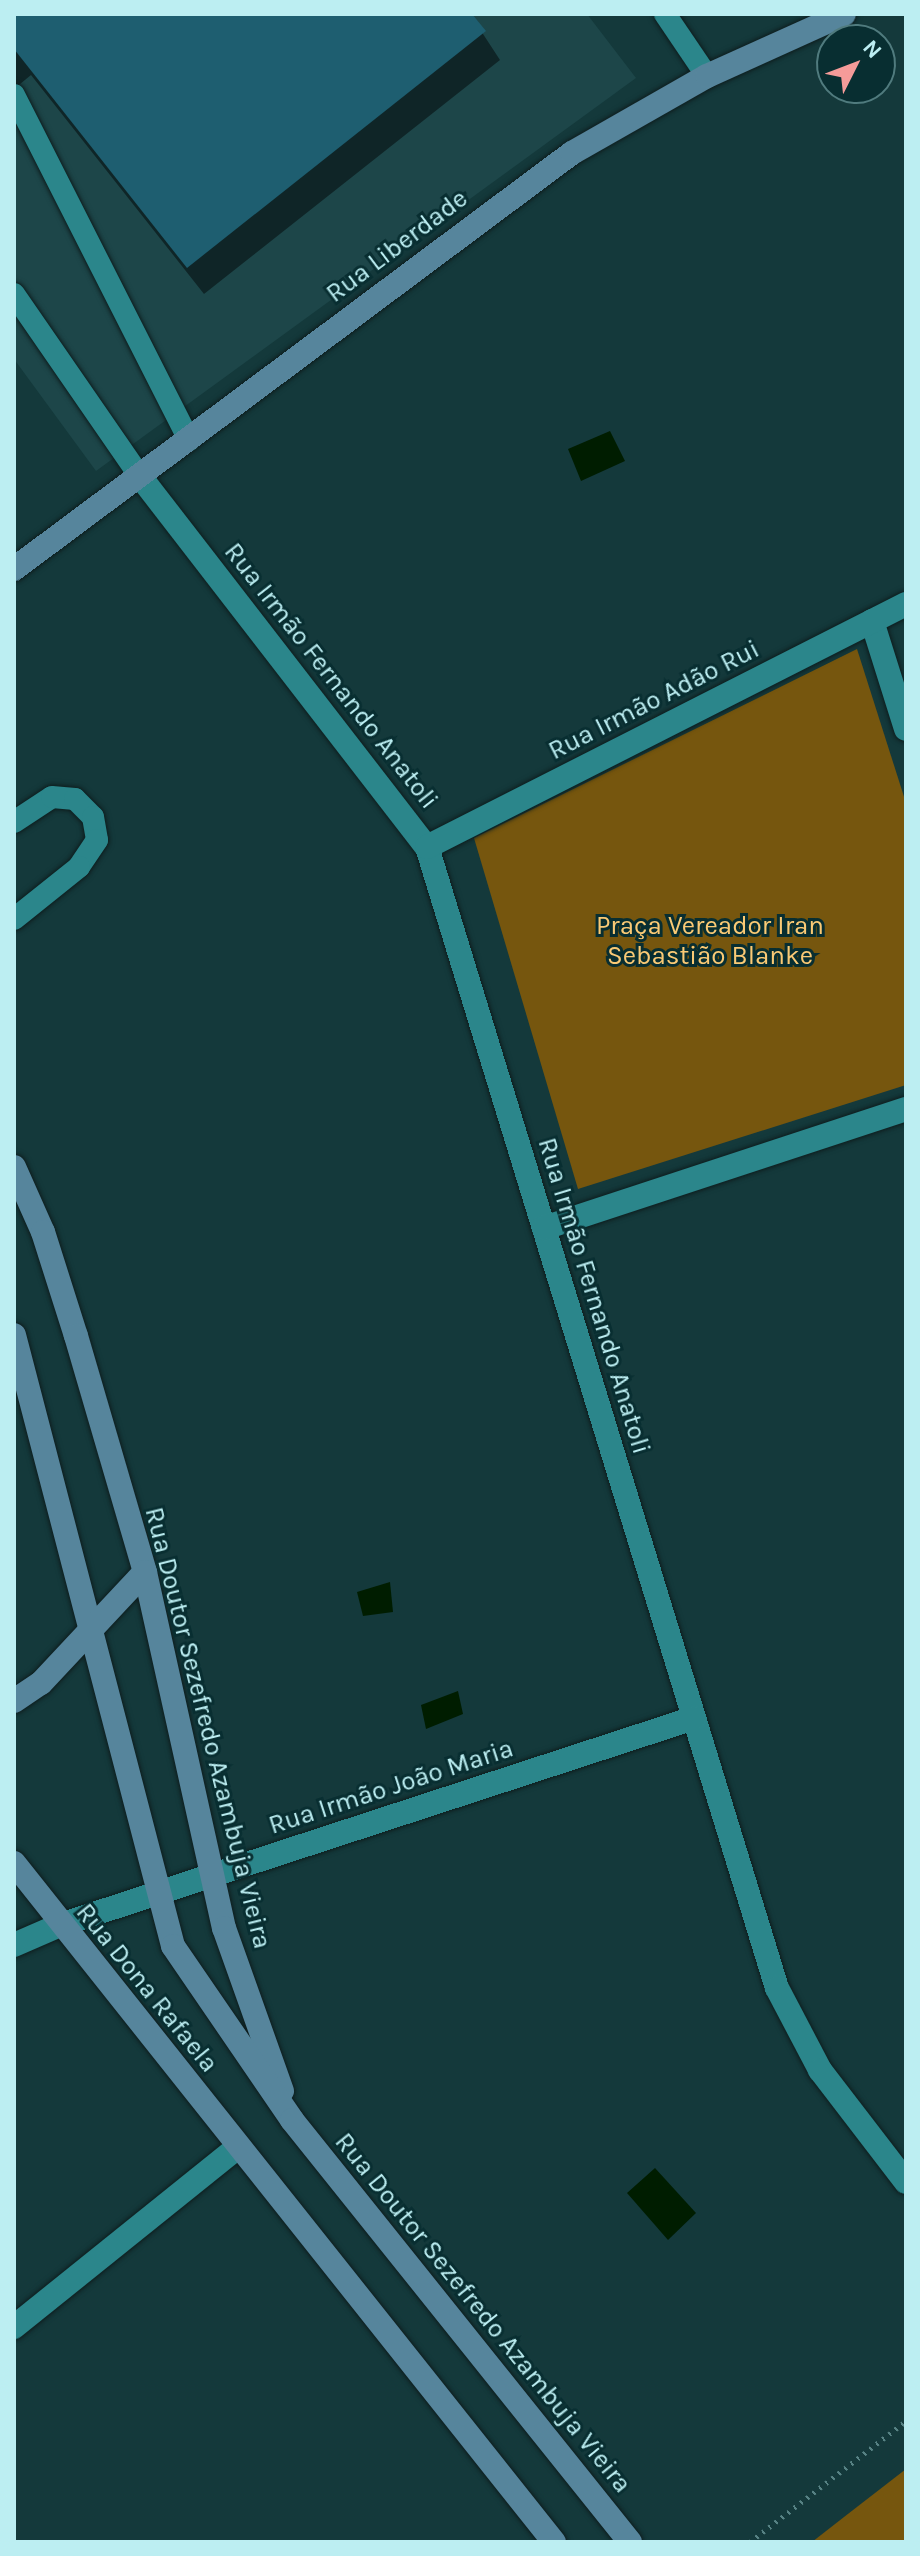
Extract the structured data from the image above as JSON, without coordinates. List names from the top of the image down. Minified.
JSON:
{"streets":{"main road":["Rua Liberdade","Rua Doutor Sezefredo Azambuja Vieira","Rua Dona Rafaela"],"street":["Rua Irmão Fernando Anatoli","Rua Irmão Adão Rui","Rua Irmão João Maria"]},"crossings":[["Rua Liberdade","Rua Irmão Fernando Anatoli"],["Rua Irmão Fernando Anatoli","Rua Irmão Adão Rui"],["Rua Irmão Fernando Anatoli","Rua Irmão João Maria"],["Rua Doutor Sezefredo Azambuja Vieira","Rua Irmão João Maria"],["Rua Irmão João Maria","Rua Dona Rafaela"]],"parks":["Praça Vereador Iran Sebastião Blanke"],"north":"top right"}
